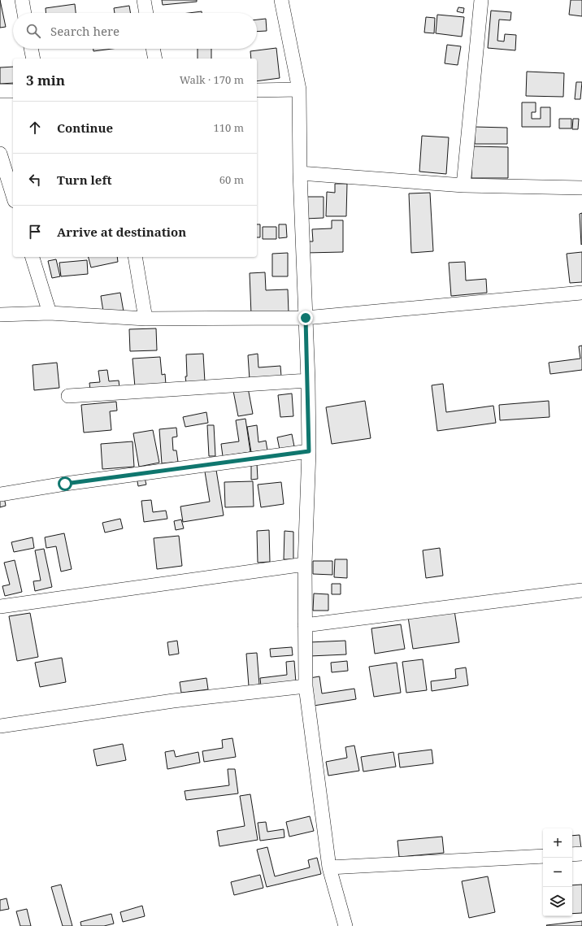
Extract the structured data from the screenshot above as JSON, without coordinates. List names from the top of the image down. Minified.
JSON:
{"page":{"search":"Search here","heading":["3 min","Walk · 170 m"],"list":[["Continue","110 m"],["Turn left","60 m"],"Arrive at destination"],"map_buttons":["+","−"]}}
